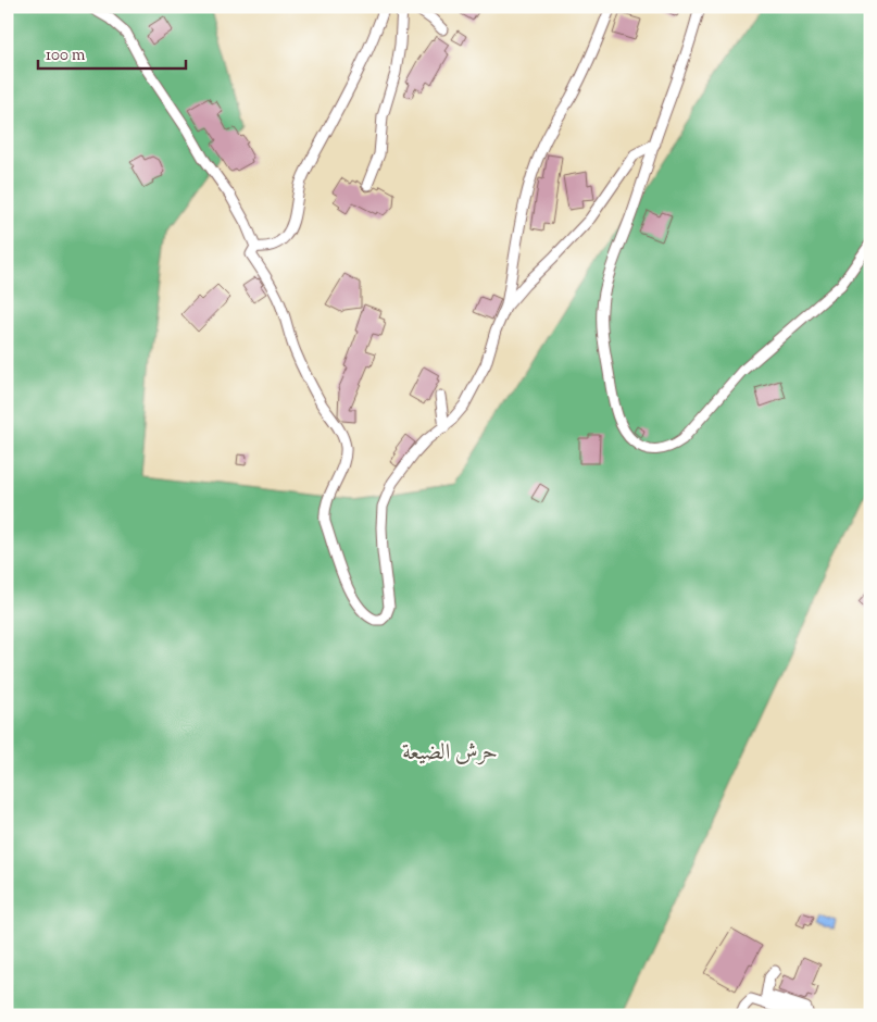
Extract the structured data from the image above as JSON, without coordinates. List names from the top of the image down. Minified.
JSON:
{"parks":["حرش الضيعة"],"scale_bar":"100 m"}
